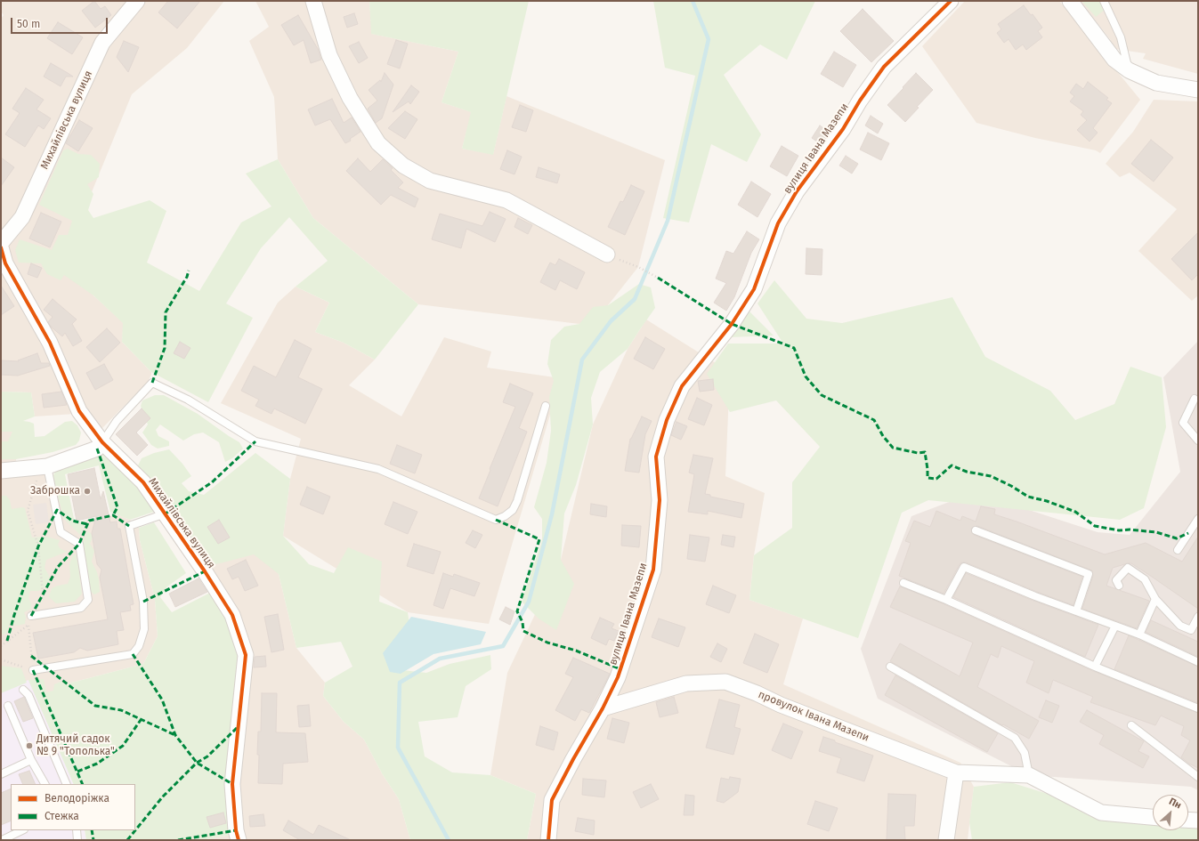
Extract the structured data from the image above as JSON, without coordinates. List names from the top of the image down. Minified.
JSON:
{"streets":{"street":["Михайлівська вулиця","вулиця Івана Мазепи","провулок Івана Мазепи"]},"crossings":[["вулиця Івана Мазепи","провулок Івана Мазепи"]],"places":["Заброшка","Дитячий садок № 9 \"Тополька\""],"legend":["Велодоріжка","Стежка"],"scale_bar":"50 m","north":"top right"}
